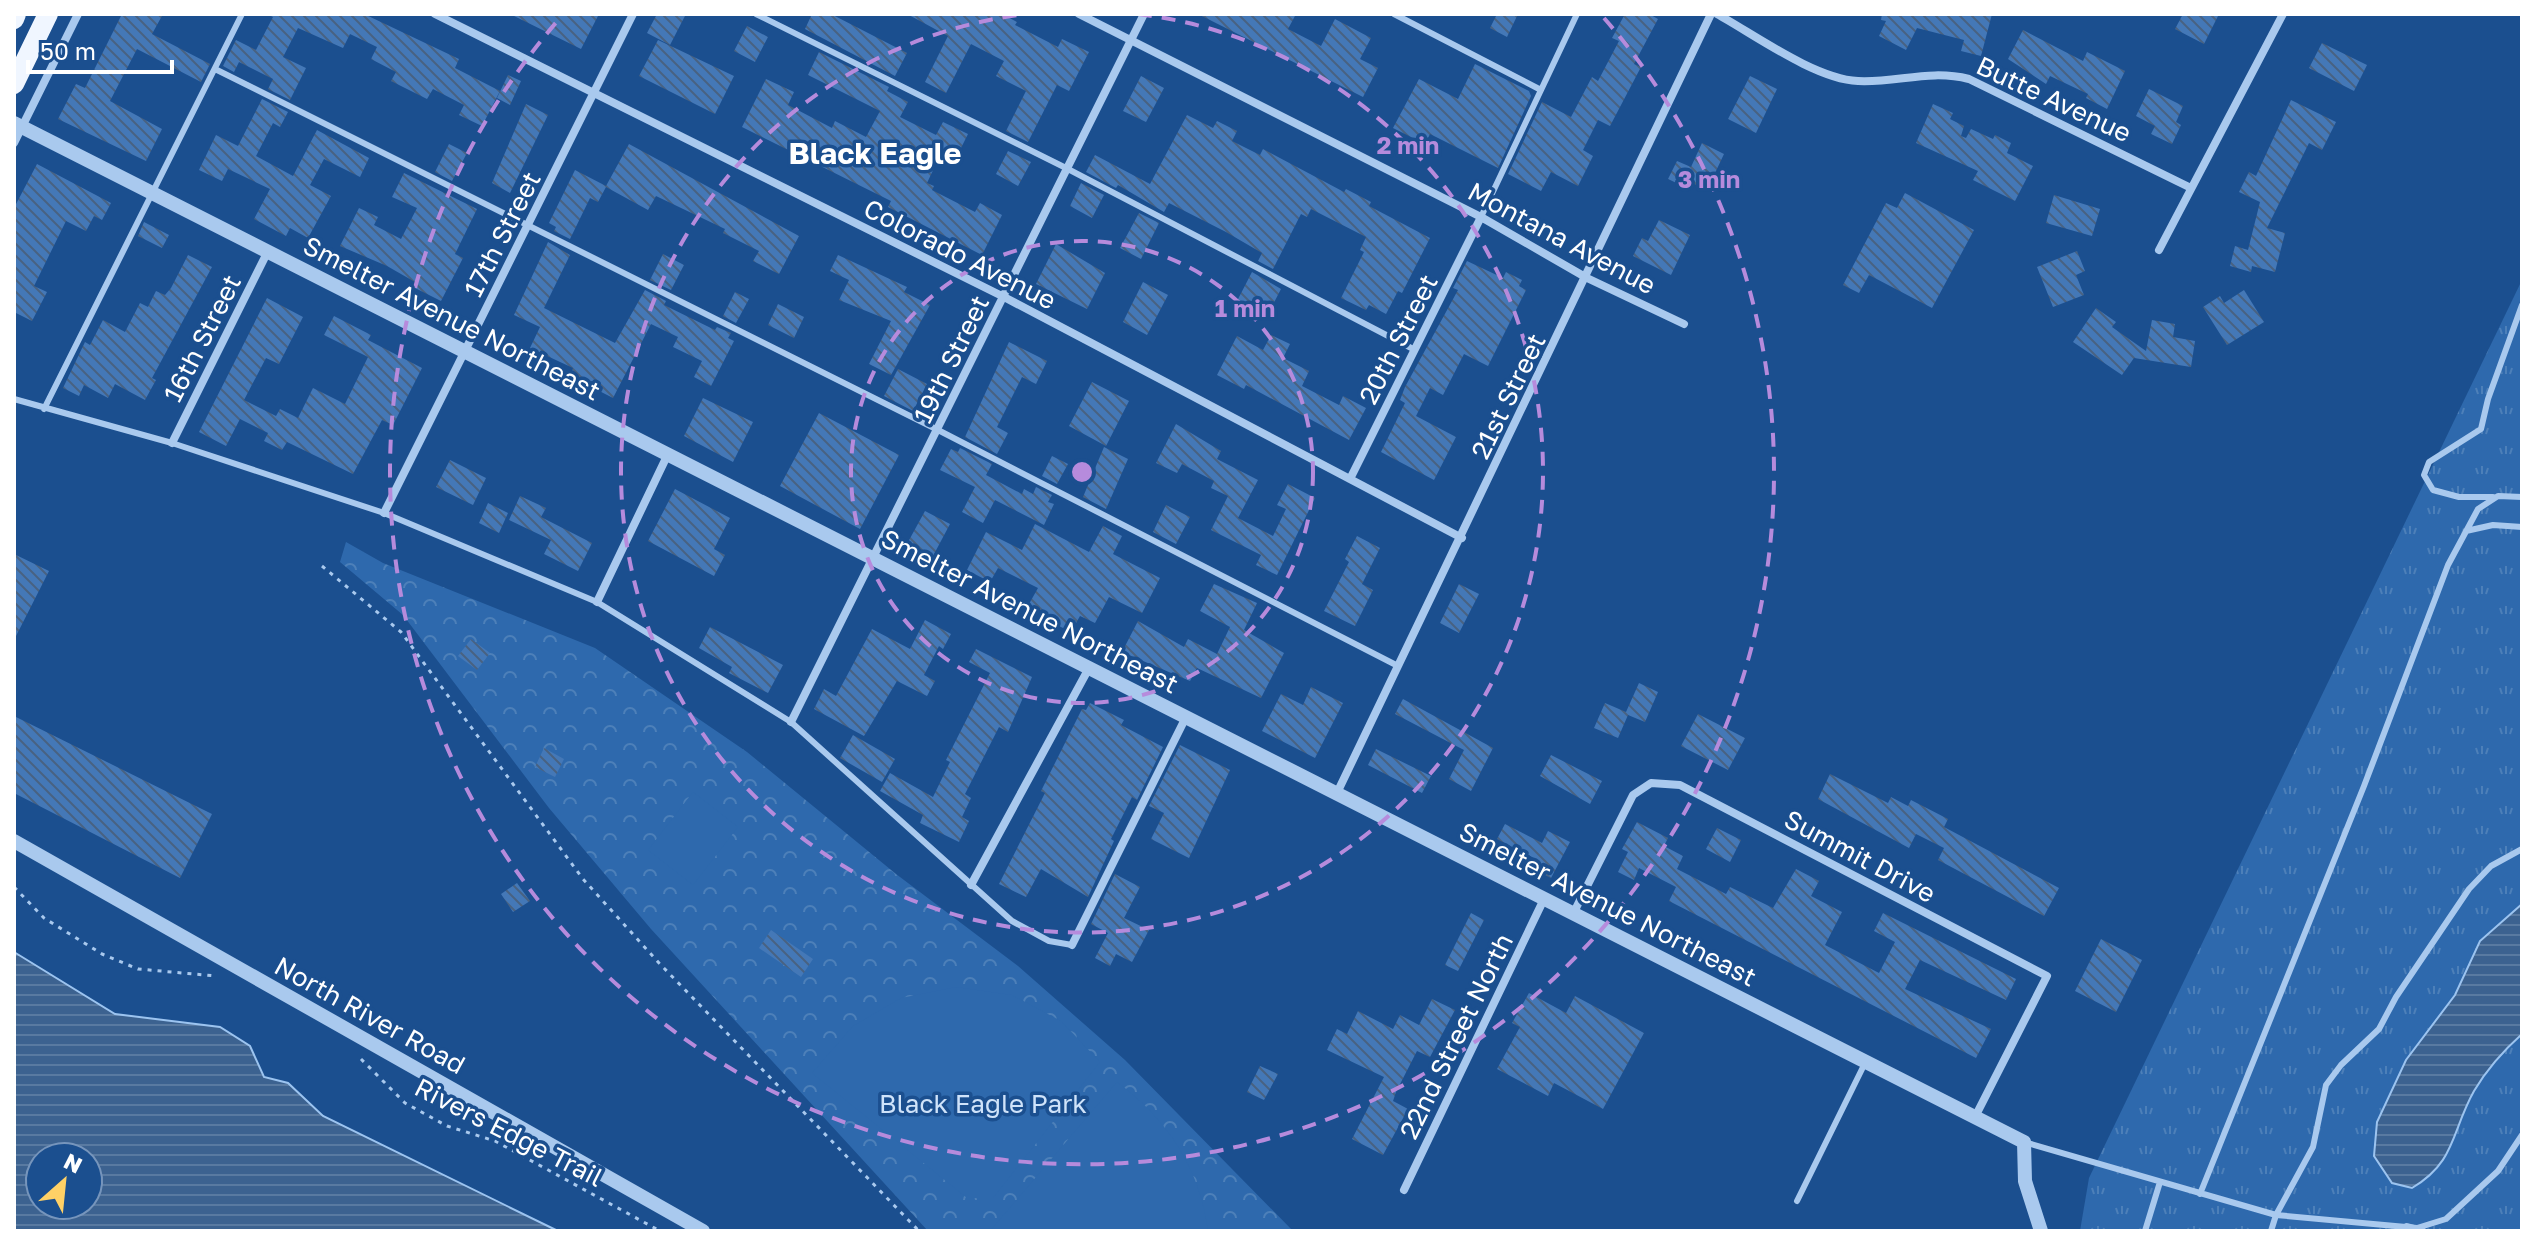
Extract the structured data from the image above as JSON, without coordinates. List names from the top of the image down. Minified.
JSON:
{"streets":{"street":["Butte Avenue","17th Street","Montana Avenue","Colorado Avenue","Smelter Avenue Northeast","16th Street","20th Street","19th Street","21st Street","Summit Drive","North River Road","22nd Street North"],"path":["Rivers Edge Trail"]},"crossings":[["Butte Avenue","21st Street"],["17th Street","Colorado Avenue"],["17th Street","Smelter Avenue Northeast"],["Montana Avenue","20th Street"],["Montana Avenue","19th Street"],["Montana Avenue","21st Street"],["Colorado Avenue","20th Street"],["Colorado Avenue","19th Street"],["Colorado Avenue","21st Street"],["Smelter Avenue Northeast","16th Street"],["Smelter Avenue Northeast","19th Street"],["Smelter Avenue Northeast","21st Street"],["Smelter Avenue Northeast","Summit Drive"],["Smelter Avenue Northeast","22nd Street North"]],"districts":["Black Eagle"],"parks":["Black Eagle Park"],"scale_bar":"50 m","north":"top right","rings":["2 min","3 min","1 min"]}
